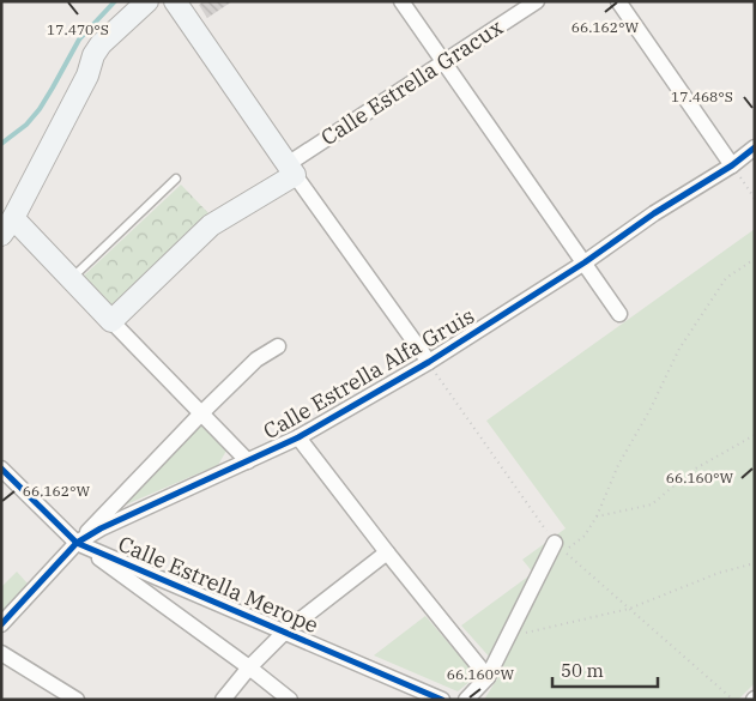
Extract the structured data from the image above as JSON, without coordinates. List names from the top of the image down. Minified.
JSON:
{"streets":{"street":["Calle Estrella Gracux","Calle Estrella Alfa Gruis","Calle Estrella Merope"]},"crossings":[["Calle Estrella Alfa Gruis","Calle Estrella Merope"]],"scale_bar":"50 m","coordinates":["66.162°W","17.470°S","17.468°S","66.160°W"]}
